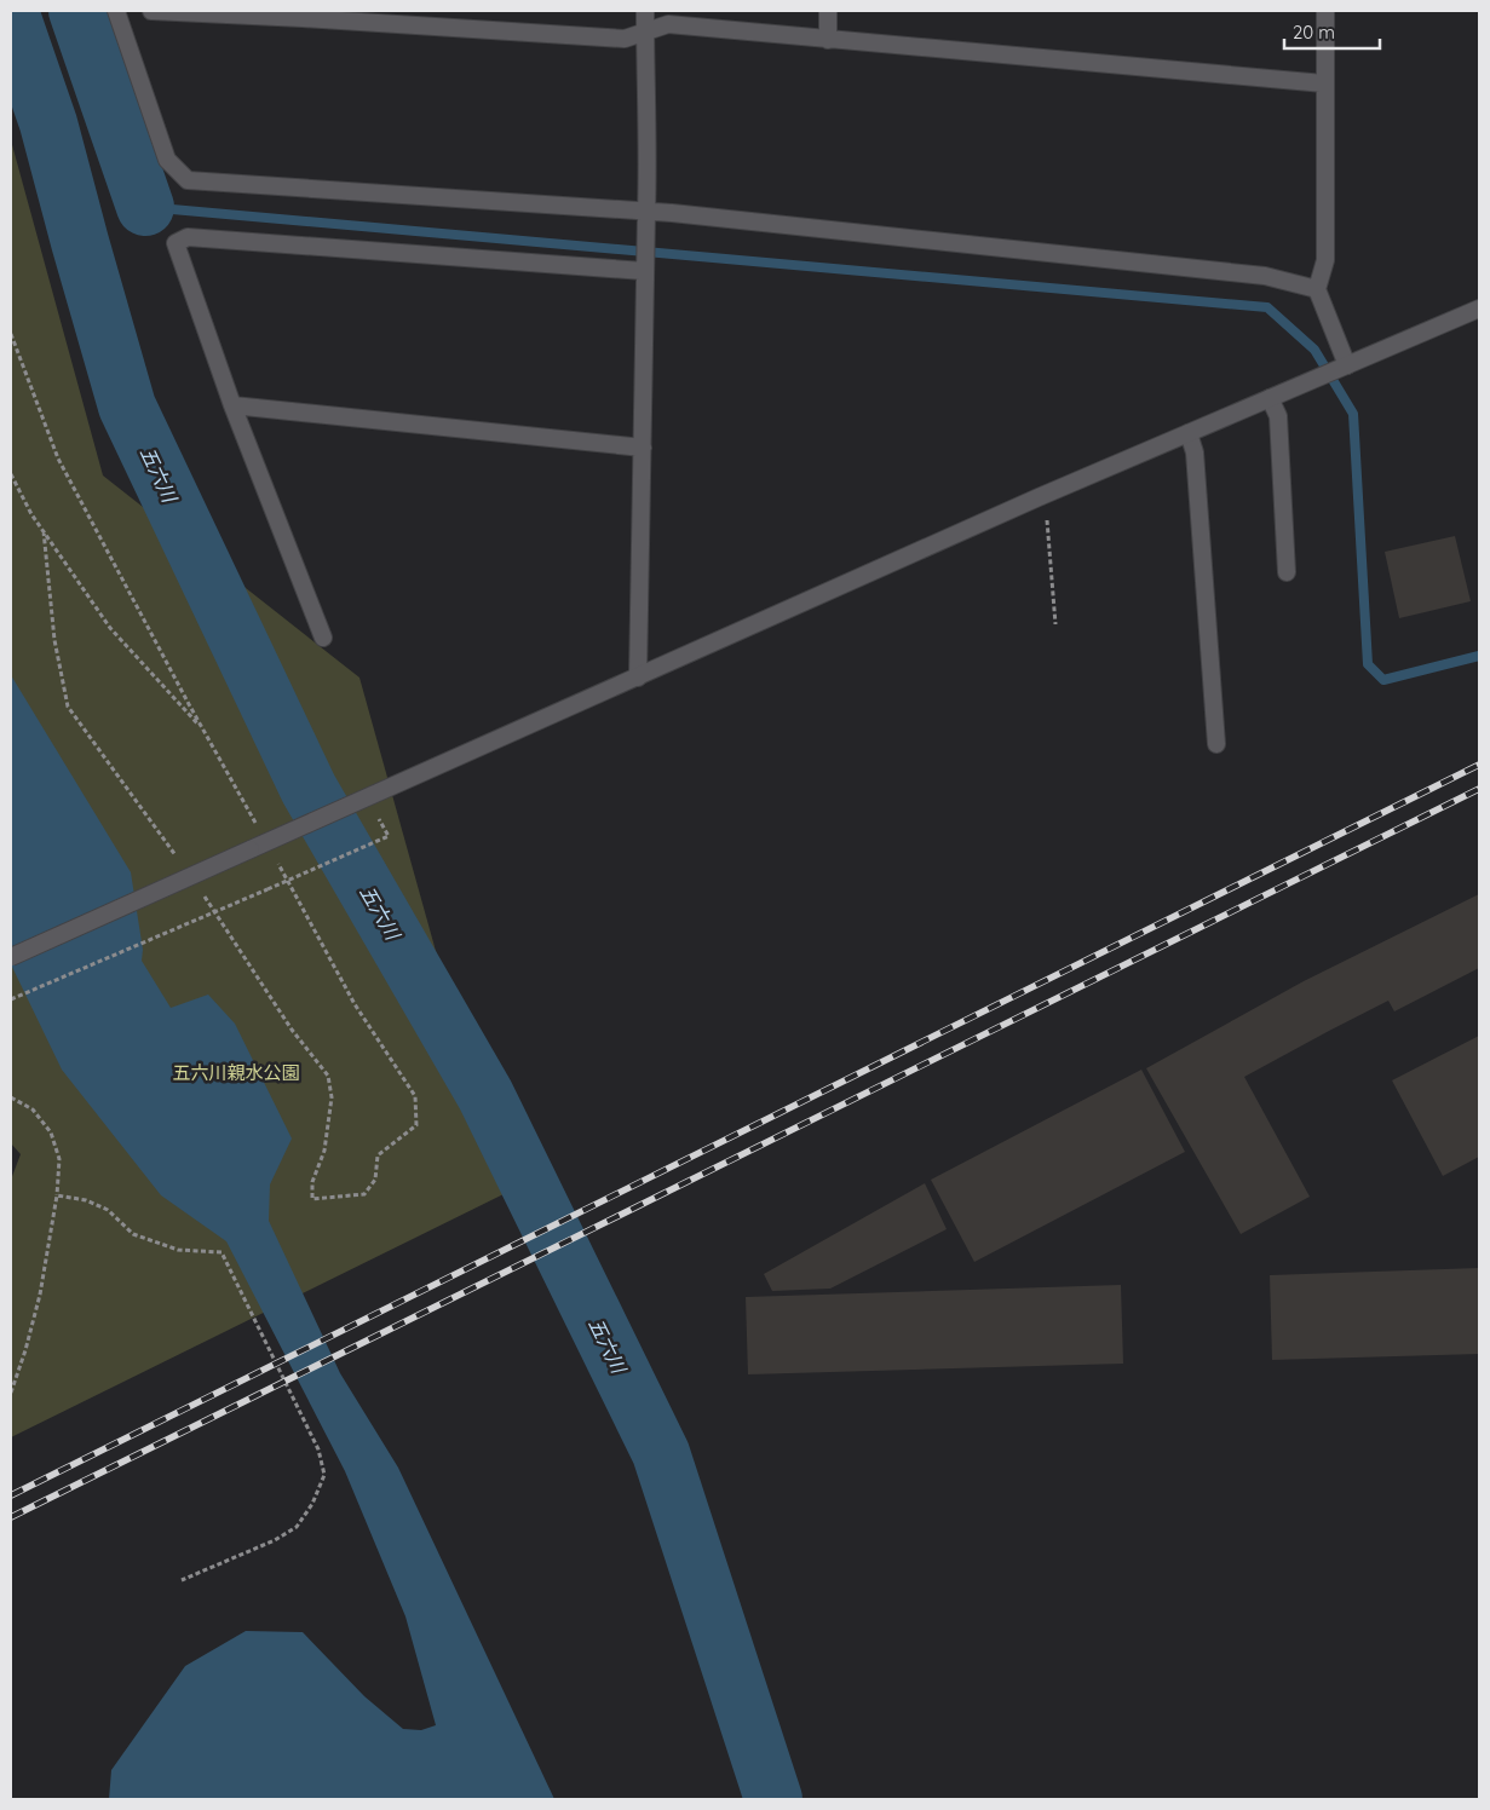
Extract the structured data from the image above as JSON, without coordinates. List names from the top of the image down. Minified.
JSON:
{"water":["五六川"],"parks":["五六川親水公園"],"scale_bar":"20 m"}
